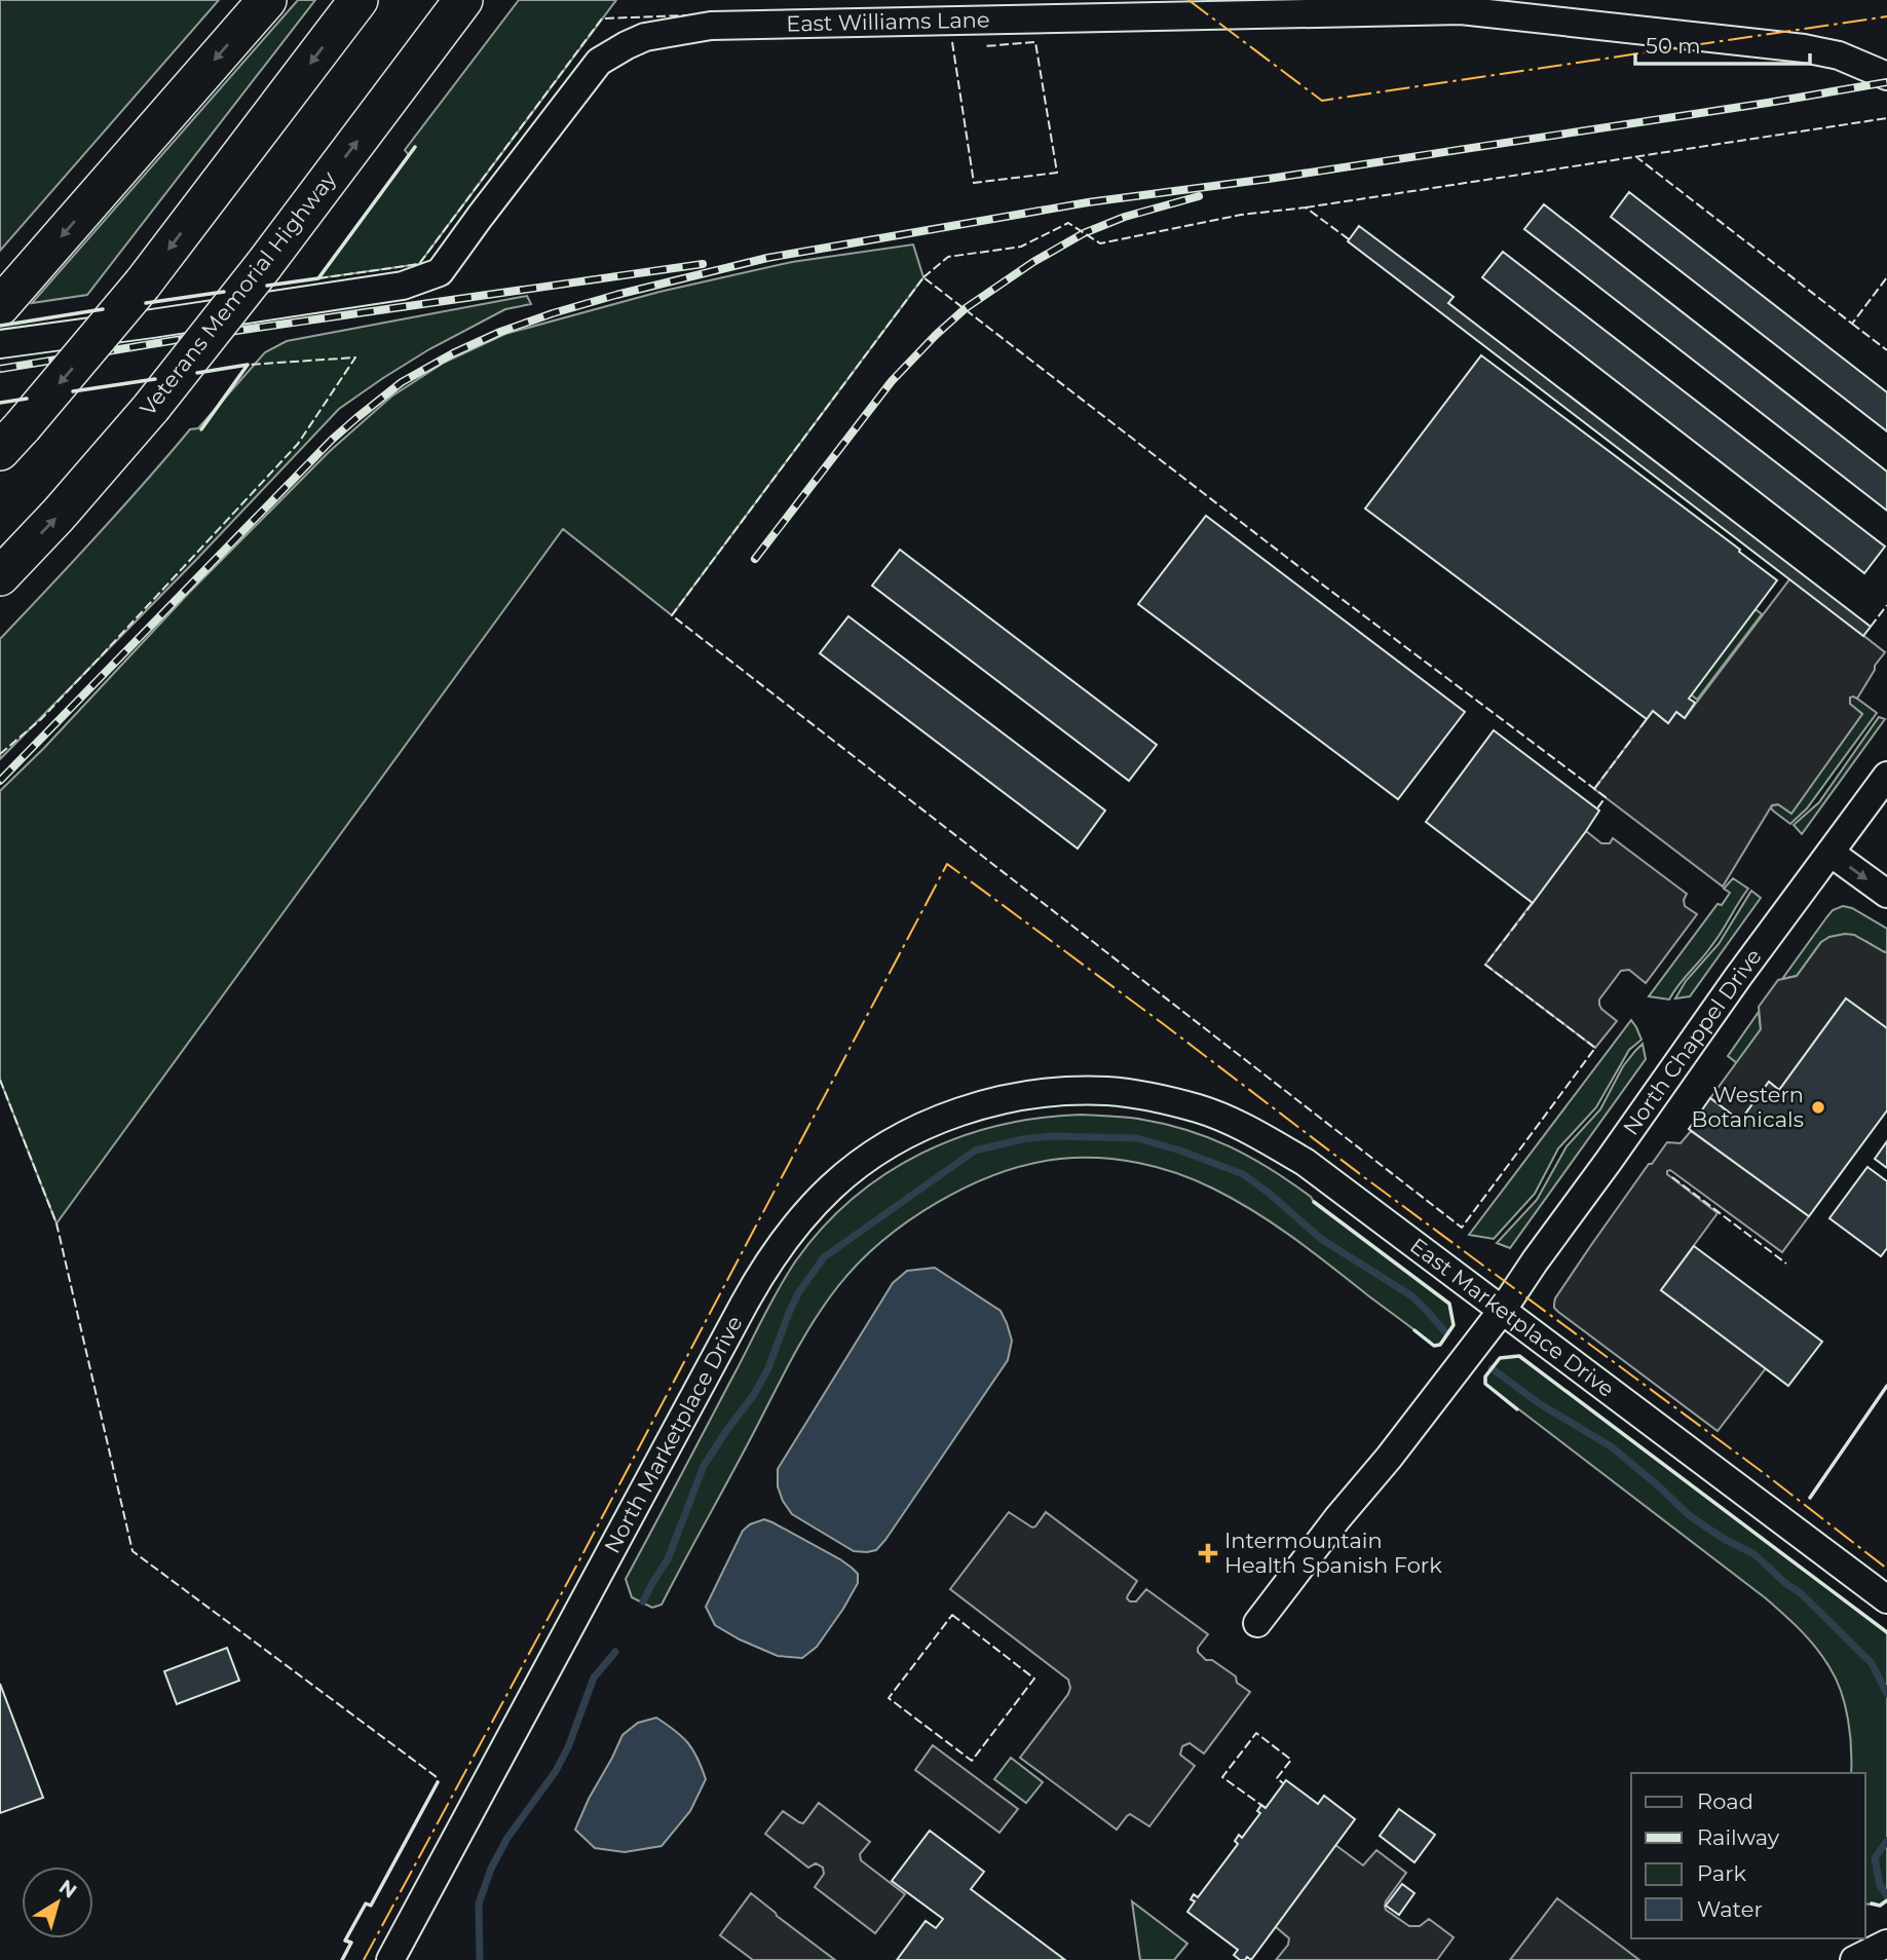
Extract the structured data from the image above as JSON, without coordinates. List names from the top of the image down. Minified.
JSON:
{"streets":{"highway":["Veterans Memorial Highway"],"street":["East Williams Lane","North Chappel Drive","East Marketplace Drive","North Marketplace Drive"]},"crossings":[["North Chappel Drive","East Marketplace Drive"],["East Marketplace Drive","North Marketplace Drive"]],"places":{"other":["Western Botanicals"],"health":["Intermountain Health Spanish Fork"]},"legend":["Road","Railway","Park","Water"],"scale_bar":"50 m","north":"top right"}
